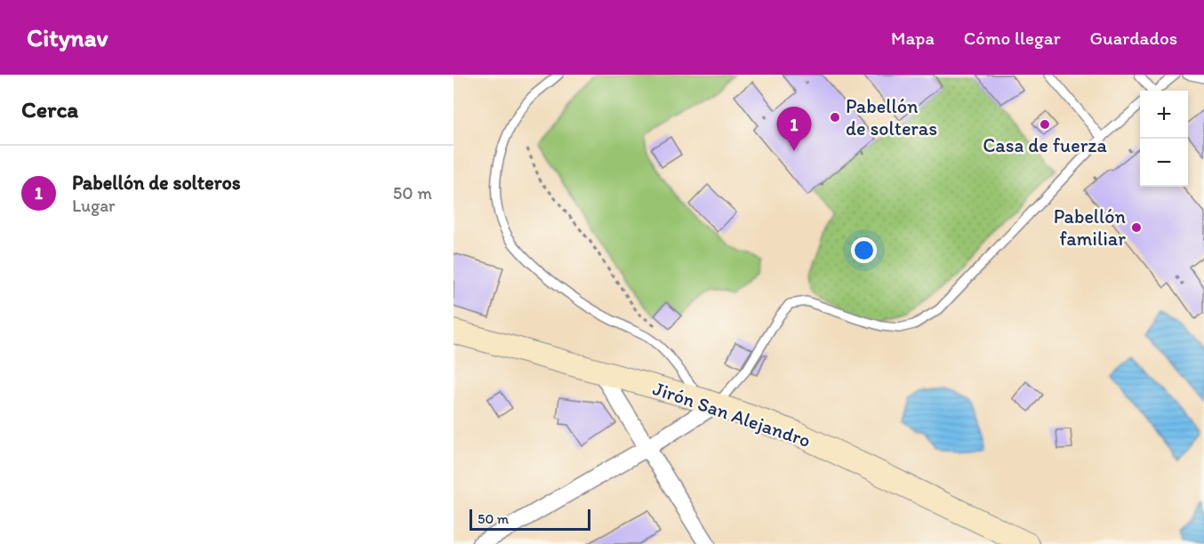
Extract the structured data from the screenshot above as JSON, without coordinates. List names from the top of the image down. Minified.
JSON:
{"streets":{"street":["Jirón San Alejandro"]},"places":["Pabellón de solteras","Casa de fuerza","Pabellón familiar"],"scale_bar":"50 m","page":{"header":"Citynav","nav":["Mapa","Cómo llegar","Guardados"],"heading":"Cerca","map_buttons":["+","−"],"pins":"1","list":[{"mark":"1","name":"Pabellón de solteros","note":"Lugar","value":"50 m"}],"scale":"50 m"}}
